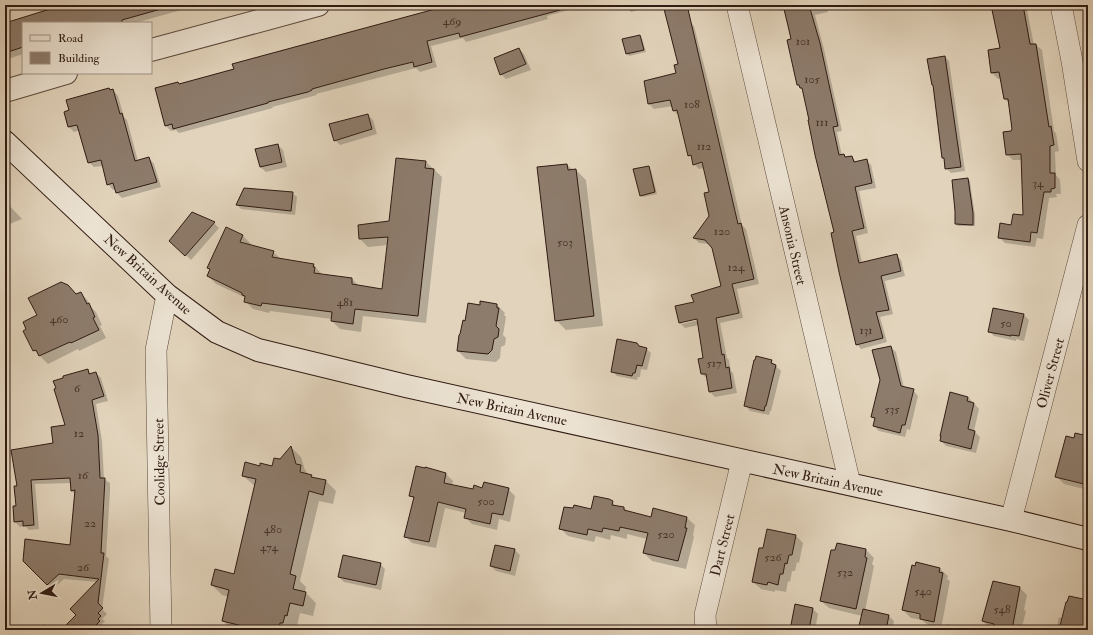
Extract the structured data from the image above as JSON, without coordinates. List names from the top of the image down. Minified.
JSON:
{"streets":{"main road":["New Britain Avenue"],"street":["Ansonia Street","Oliver Street","Coolidge Street","Dart Street"]},"crossings":[["Ansonia Street","New Britain Avenue"],["New Britain Avenue","Oliver Street"],["New Britain Avenue","Coolidge Street"],["New Britain Avenue","Dart Street"]],"house_numbers":["469","101","105","108","111","112","34","120","503","124","481","460","50","131","517","6","535","12","16","500","22","480","520","474","526","26","532","540","548"],"legend":["Road","Building"],"north":"left"}
